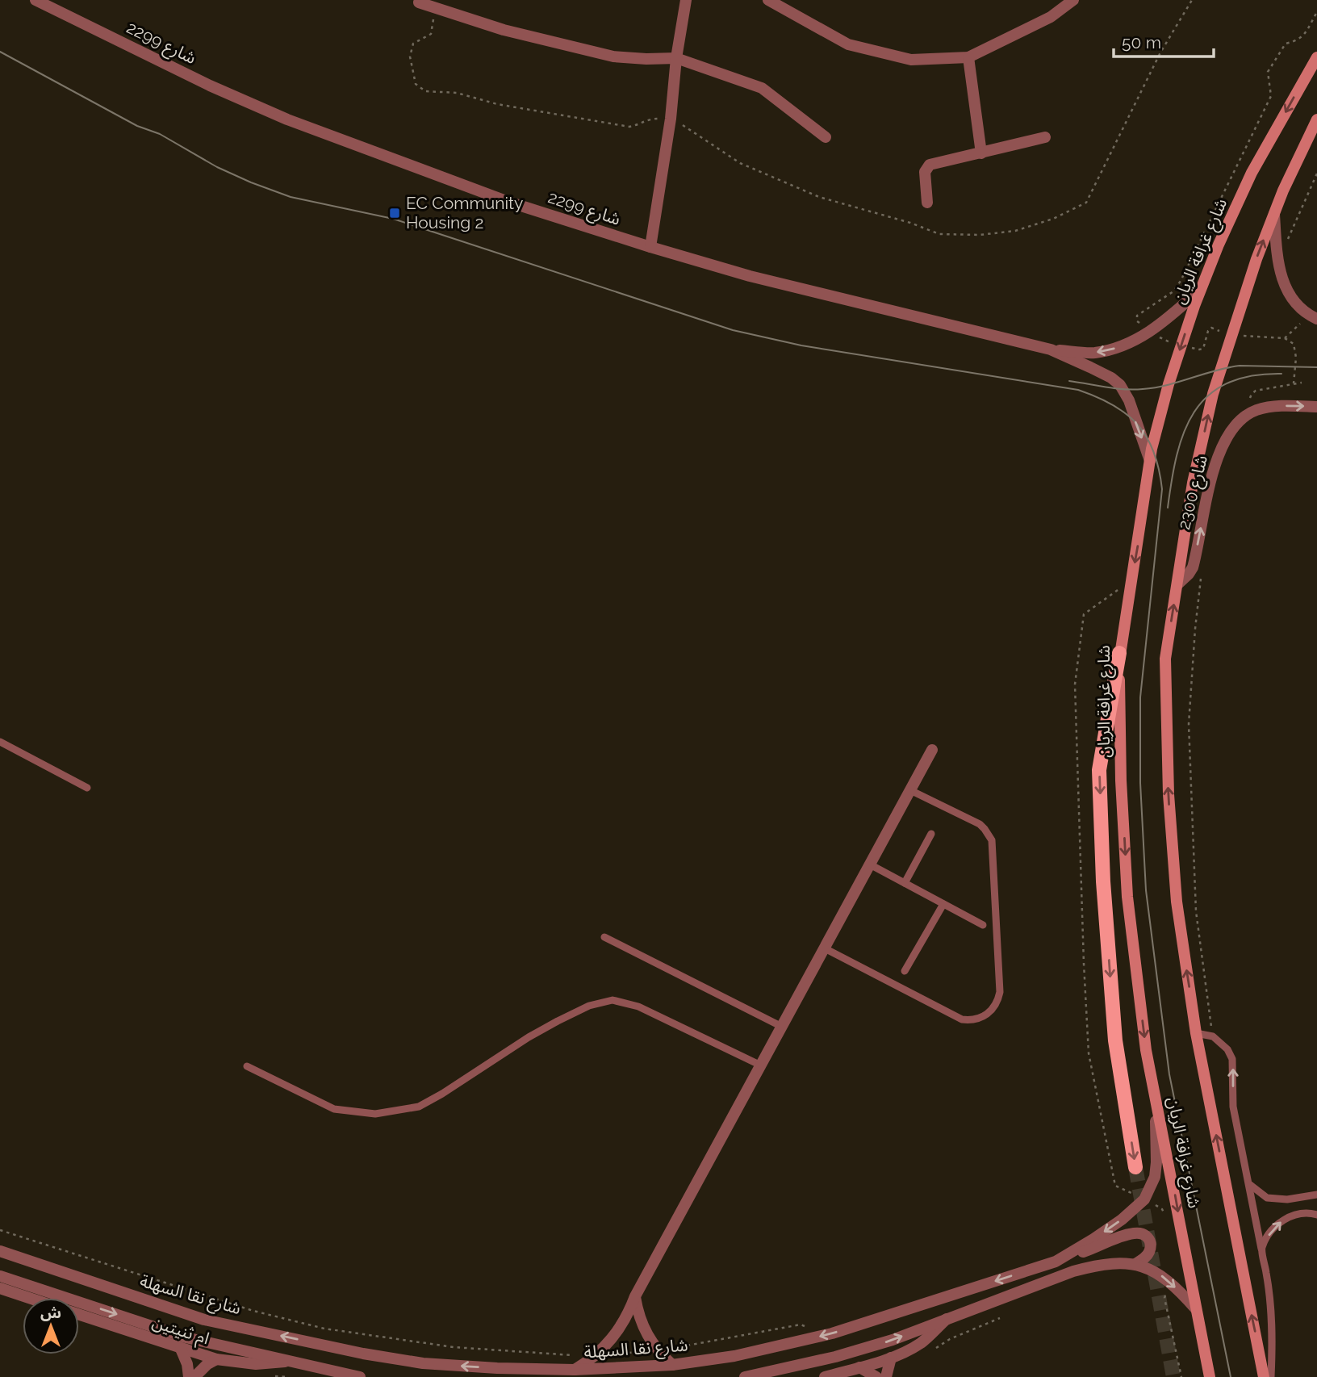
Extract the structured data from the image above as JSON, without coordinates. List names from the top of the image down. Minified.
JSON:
{"streets":{"main road":["شارع غرافة الريان"],"street":["شارع 2299","شارع 2300","شارع نقا السهلة","ام ثنيتين"]},"crossings":[["شارع 2299","شارع غرافة الريان"],["شارع غرافة الريان","شارع 2300"],["شارع غرافة الريان","شارع نقا السهلة"]],"one_way":["شارع 2300"],"places":{"transit":["EC Community Housing 2"]},"scale_bar":"50 m","north":"top"}
